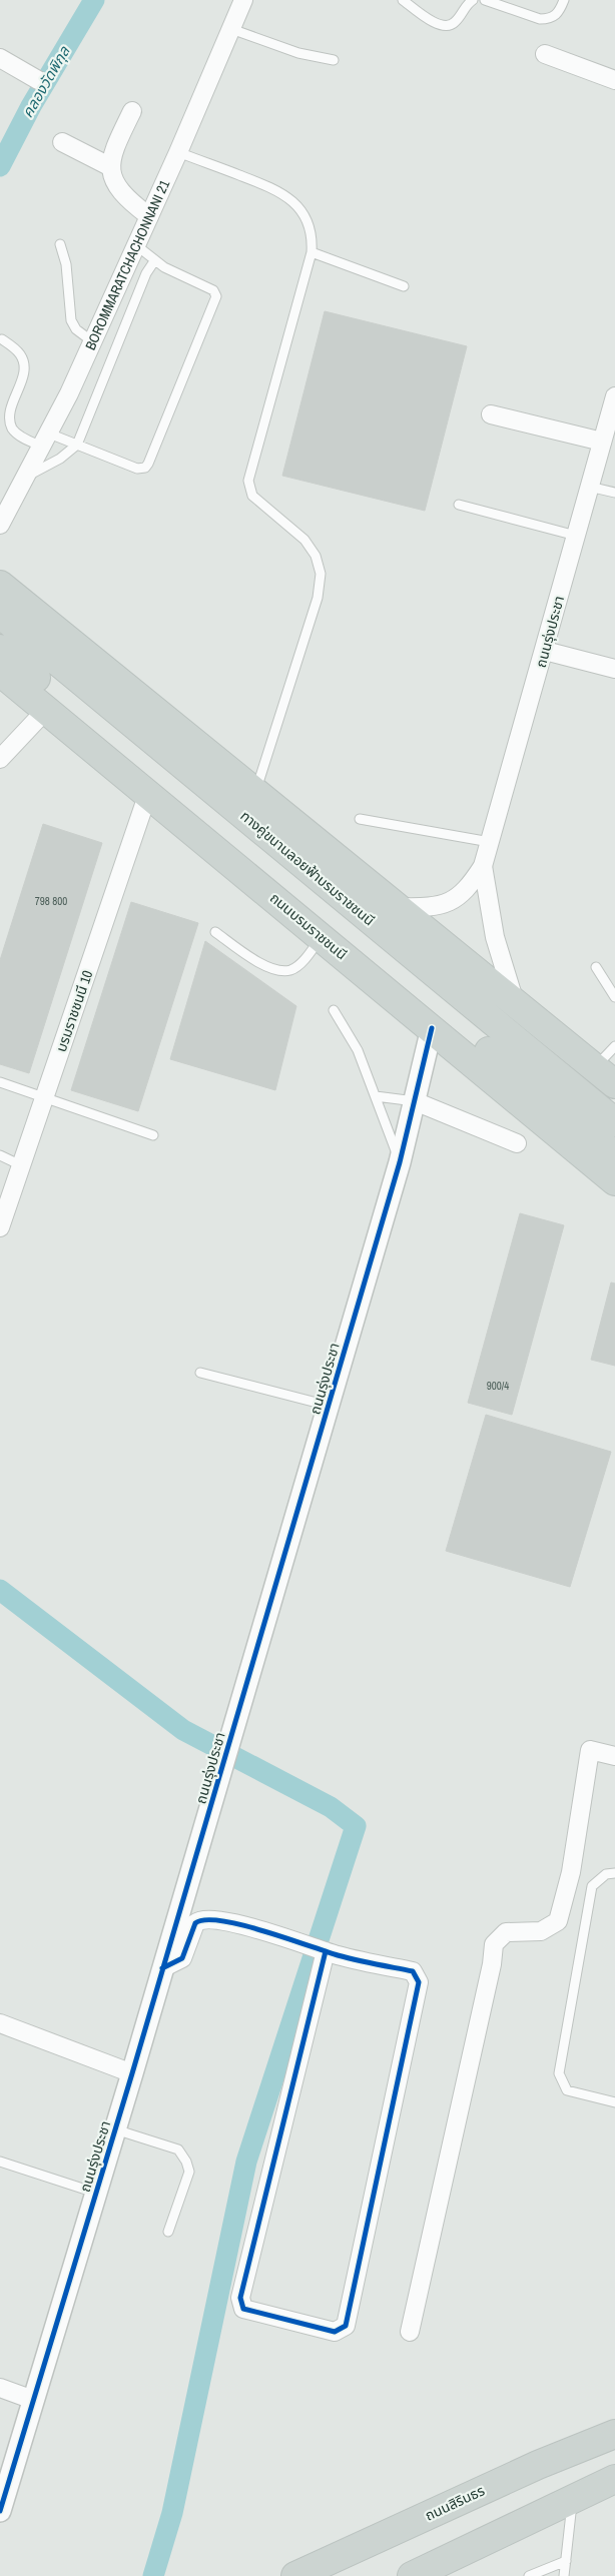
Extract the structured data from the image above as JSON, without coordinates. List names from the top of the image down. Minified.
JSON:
{"streets":{"main road":["ทางคู่ขนานลอยฟ้าบรมราชชนนี","ถนนบรมราชชนนี","ถนนสิรินธร"],"street":["BOROMMARATCHACHONNANI 21","ถนนรุ่งประชา","บรมราชชนนี 10"]},"crossings":[["ถนนรุ่งประชา","ถนนบรมราชชนนี"],["ถนนบรมราชชนนี","บรมราชชนนี 10"]],"water":["คลองวัดพิกุล"],"house_numbers":["798 800","900/4"]}
